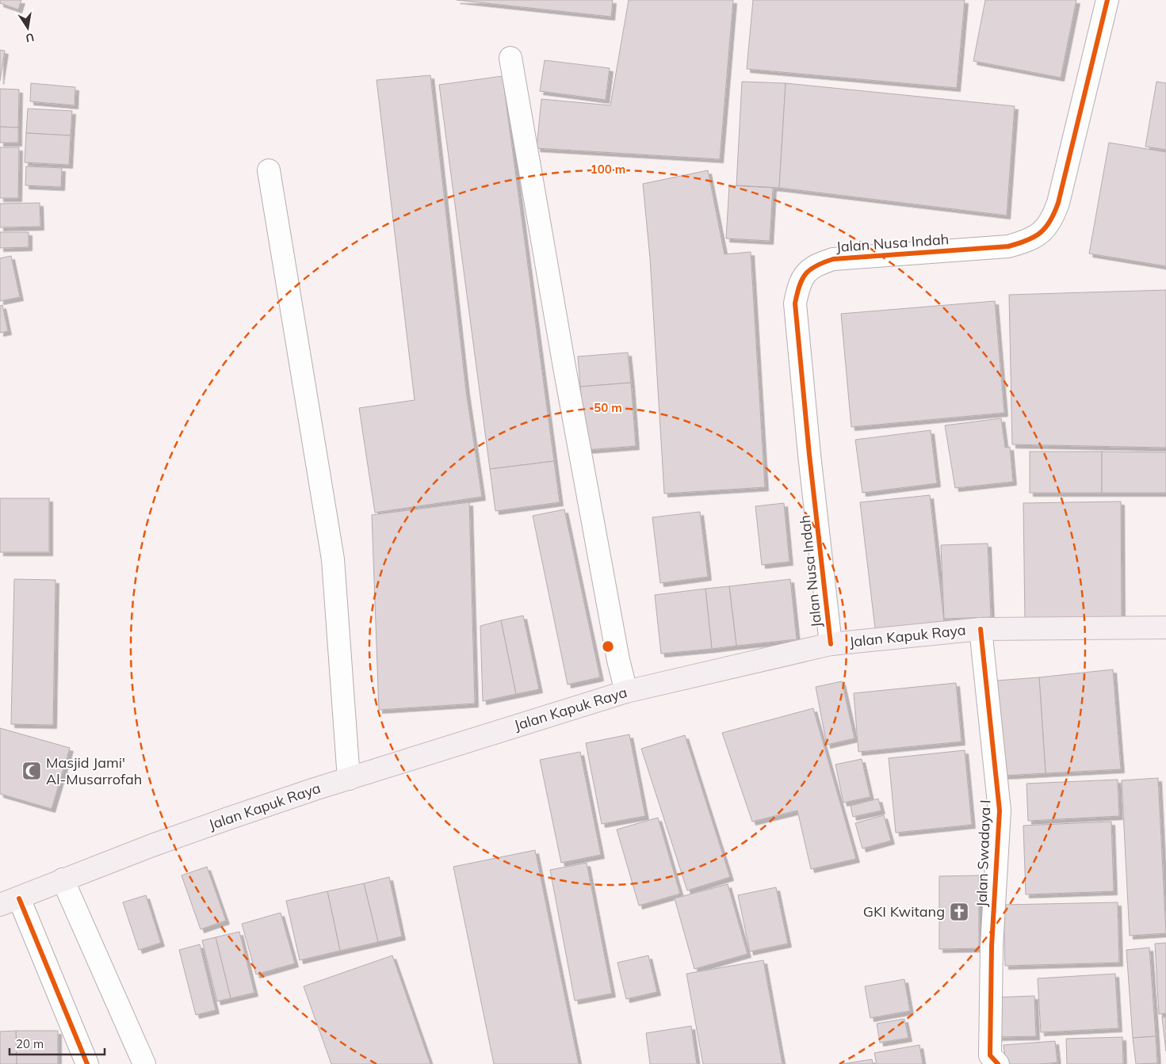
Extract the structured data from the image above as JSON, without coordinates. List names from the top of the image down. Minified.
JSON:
{"streets":{"main road":["Jalan Kapuk Raya"],"street":["Jalan Nusa Indah","Jalan Swadaya I"]},"crossings":[["Jalan Nusa Indah","Jalan Kapuk Raya"],["Jalan Kapuk Raya","Jalan Swadaya I"]],"places":{"mosque":["Masjid Jami' Al-Musarrofah"],"church":["GKI Kwitang"]},"scale_bar":"20 m","north":"bottom","rings":["100 m","50 m"]}
